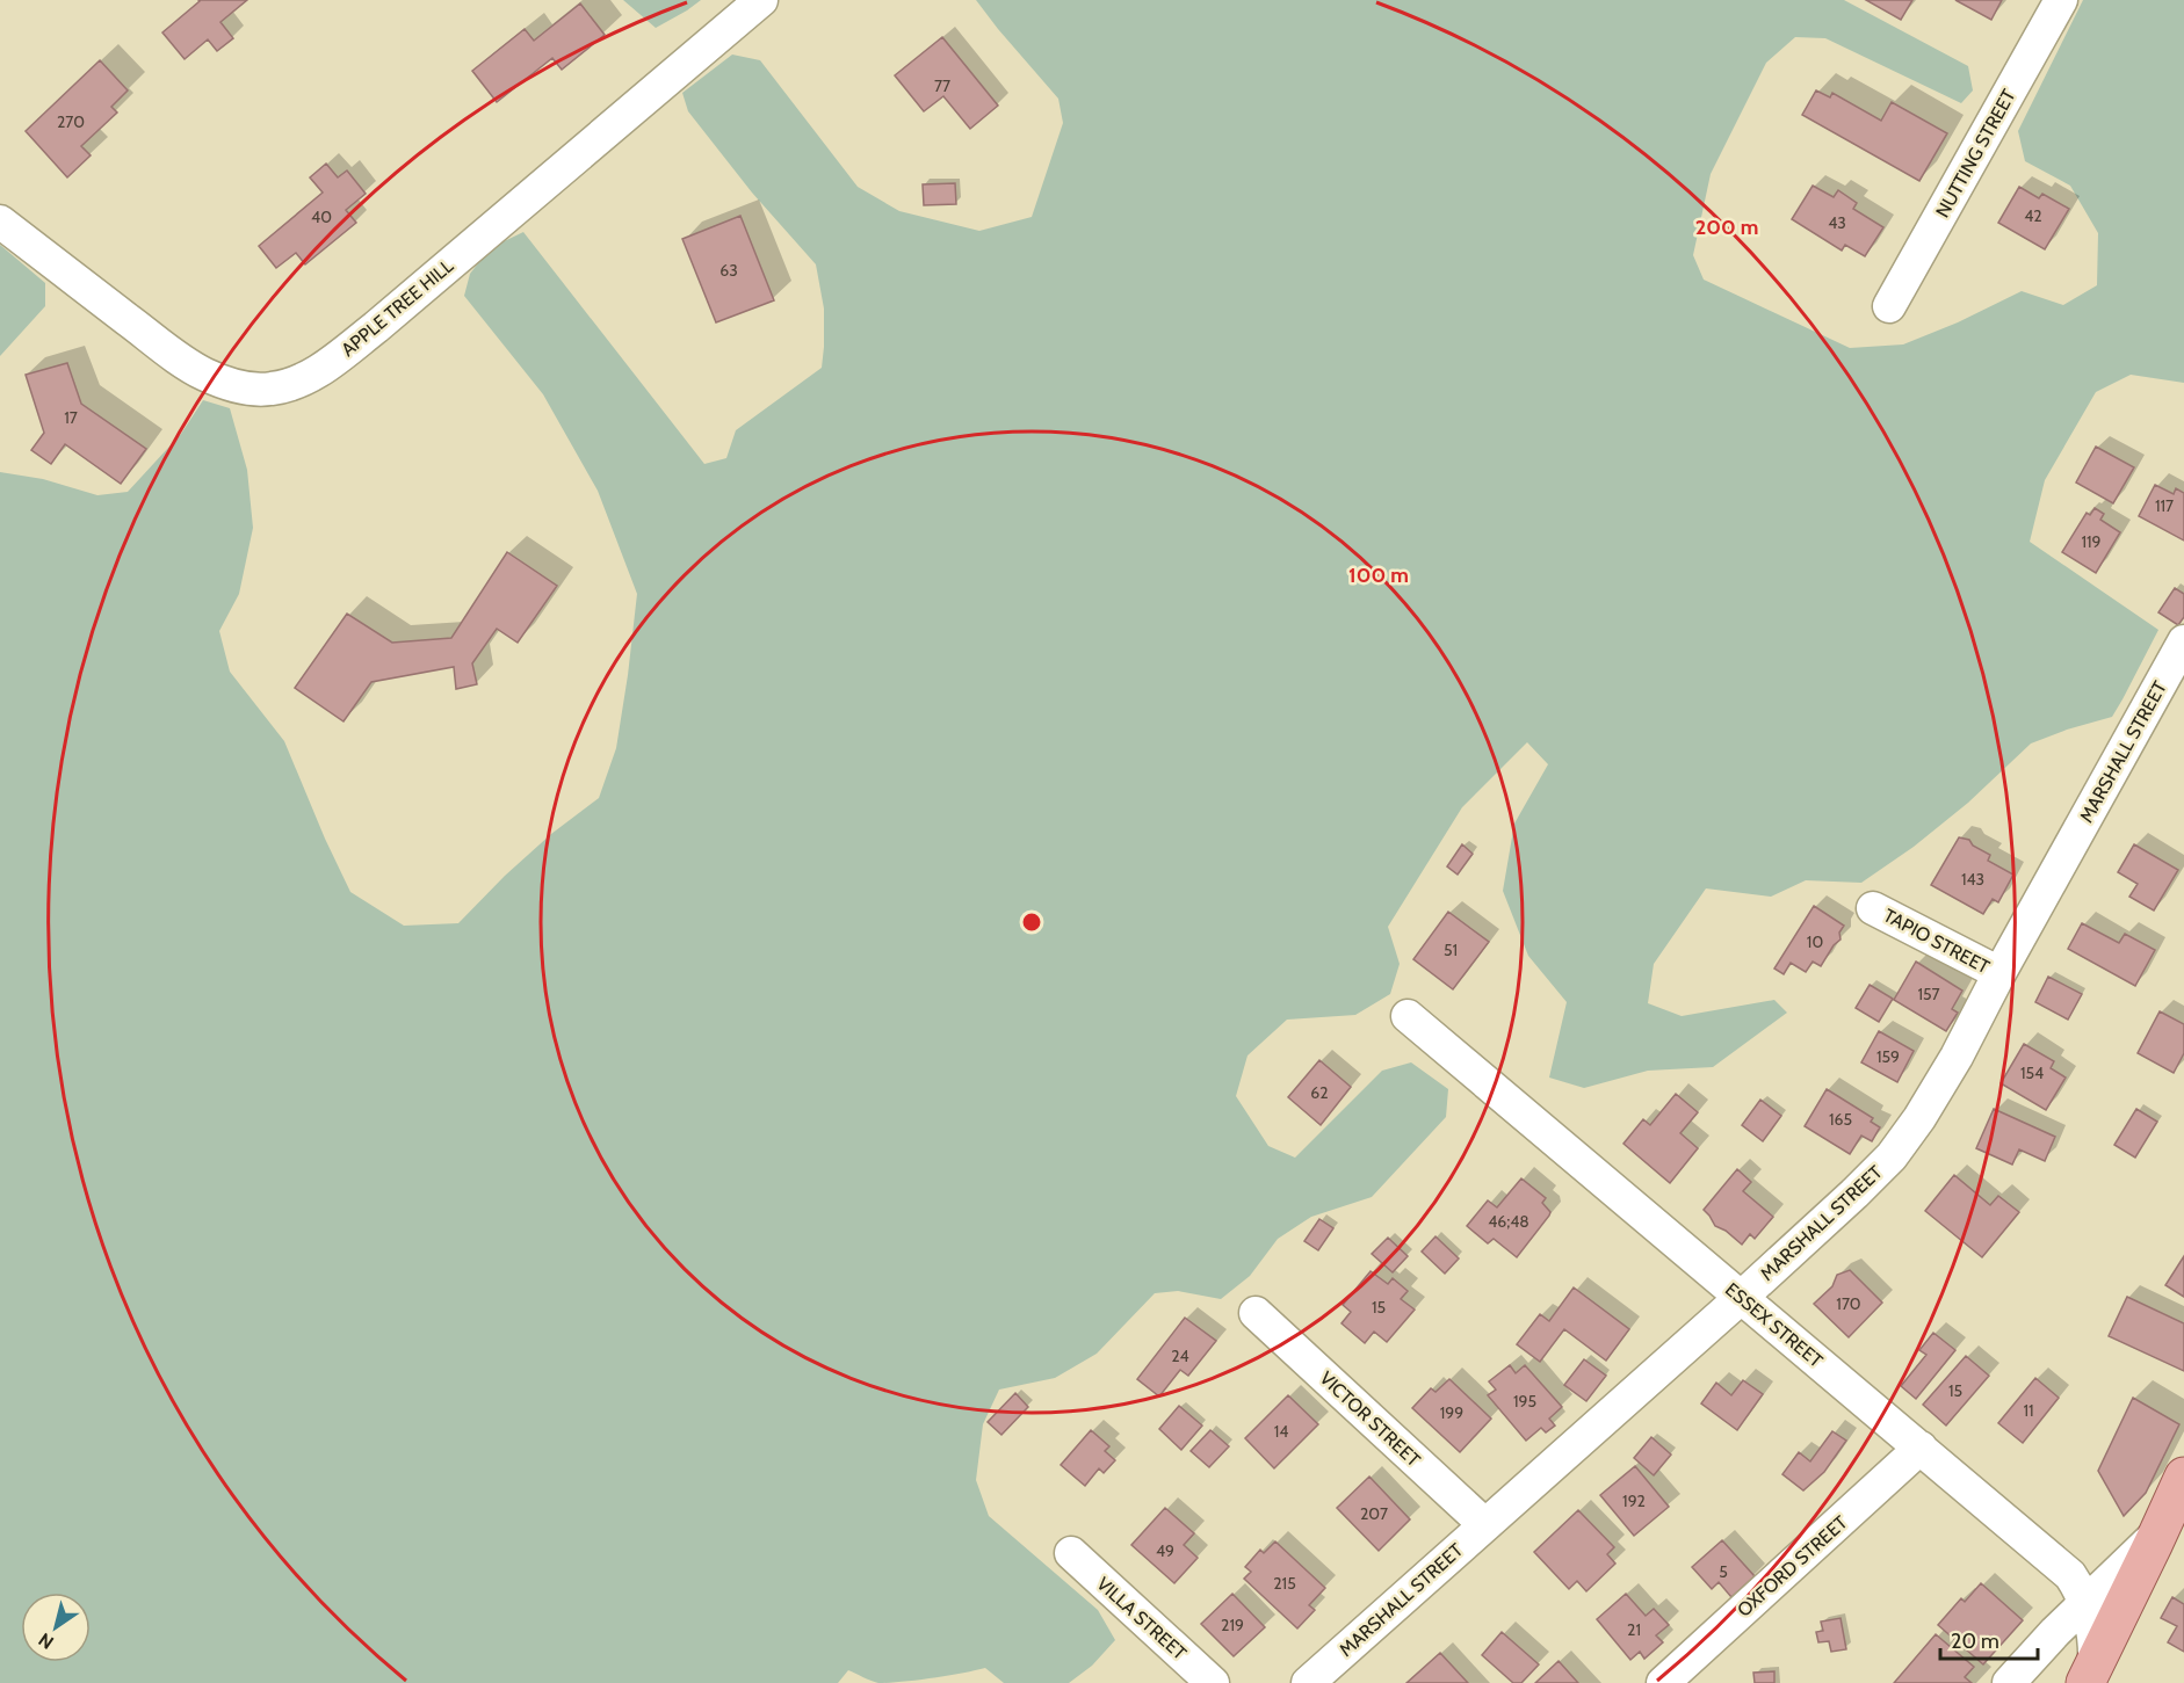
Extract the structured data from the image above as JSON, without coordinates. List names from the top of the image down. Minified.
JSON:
{"streets":{"street":["NUTTING STREET","APPLE TREE HILL","MARSHALL STREET","TAPIO STREET","ESSEX STREET","VICTOR STREET","OXFORD STREET","VILLA STREET"]},"crossings":[["MARSHALL STREET","TAPIO STREET"],["MARSHALL STREET","ESSEX STREET"],["MARSHALL STREET","VICTOR STREET"],["ESSEX STREET","OXFORD STREET"]],"house_numbers":["77","270","42","40","43","63","17","117","119","143","10","51","157","159","154","62","165","46;48","170","15","24","15","195","11","199","14","192","207","49","5","215","219","21"],"scale_bar":"20 m","north":"bottom left","rings":["200 m","100 m"]}
